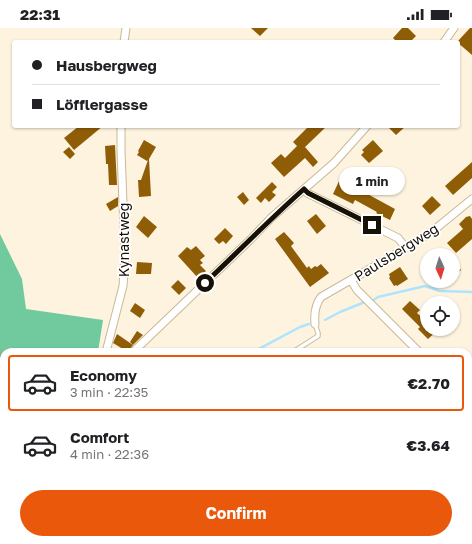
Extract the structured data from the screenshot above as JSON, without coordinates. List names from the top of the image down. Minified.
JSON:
{"streets":{"street":["Kynastweg","Paulsbergweg"]},"north":"bottom","page":{"status":"22:31","banner":["Hausbergweg","Löfflergasse"],"bubble":"1 min","list":[{"name":"Economy","note":"3 min · 22:35","value":"€2.70"},{"name":"Comfort","note":"4 min · 22:36","value":"€3.64"}],"buttons":"Confirm"}}
